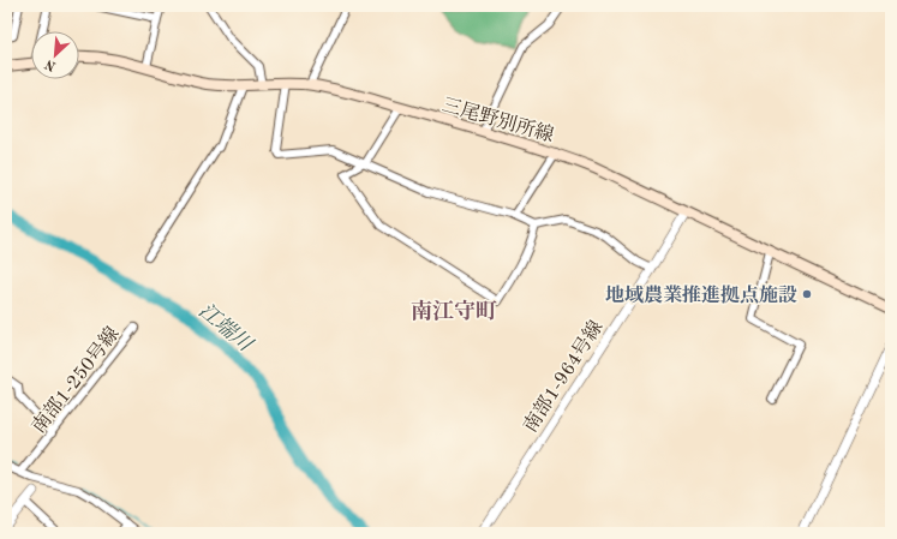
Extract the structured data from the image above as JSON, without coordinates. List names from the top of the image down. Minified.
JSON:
{"streets":{"main road":["三尾野別所線"],"street":["南部1-964号線","南部1-250号線"]},"crossings":[["三尾野別所線","南部1-964号線"]],"districts":["南江守町"],"water":["江端川"],"places":["地域農業推進拠点施設"],"north":"bottom left"}
